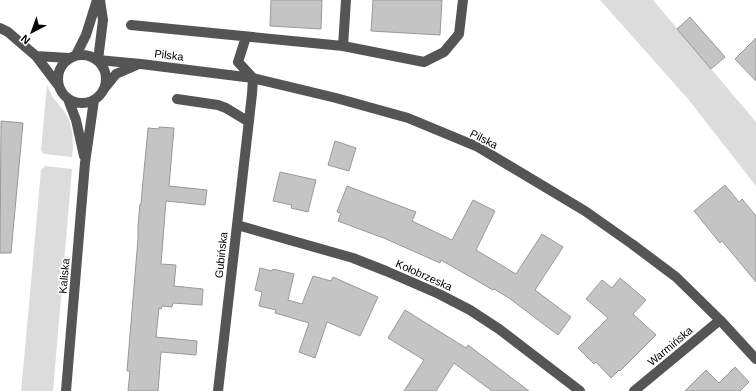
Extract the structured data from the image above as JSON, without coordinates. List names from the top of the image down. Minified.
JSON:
{"streets":{"street":["Pilska","Gubińska","Kołobrzeska","Kaliska","Warmińska"]},"crossings":[["Pilska","Gubińska"],["Pilska","Kaliska"],["Pilska","Warmińska"],["Gubińska","Kołobrzeska"]],"north":"bottom left"}
